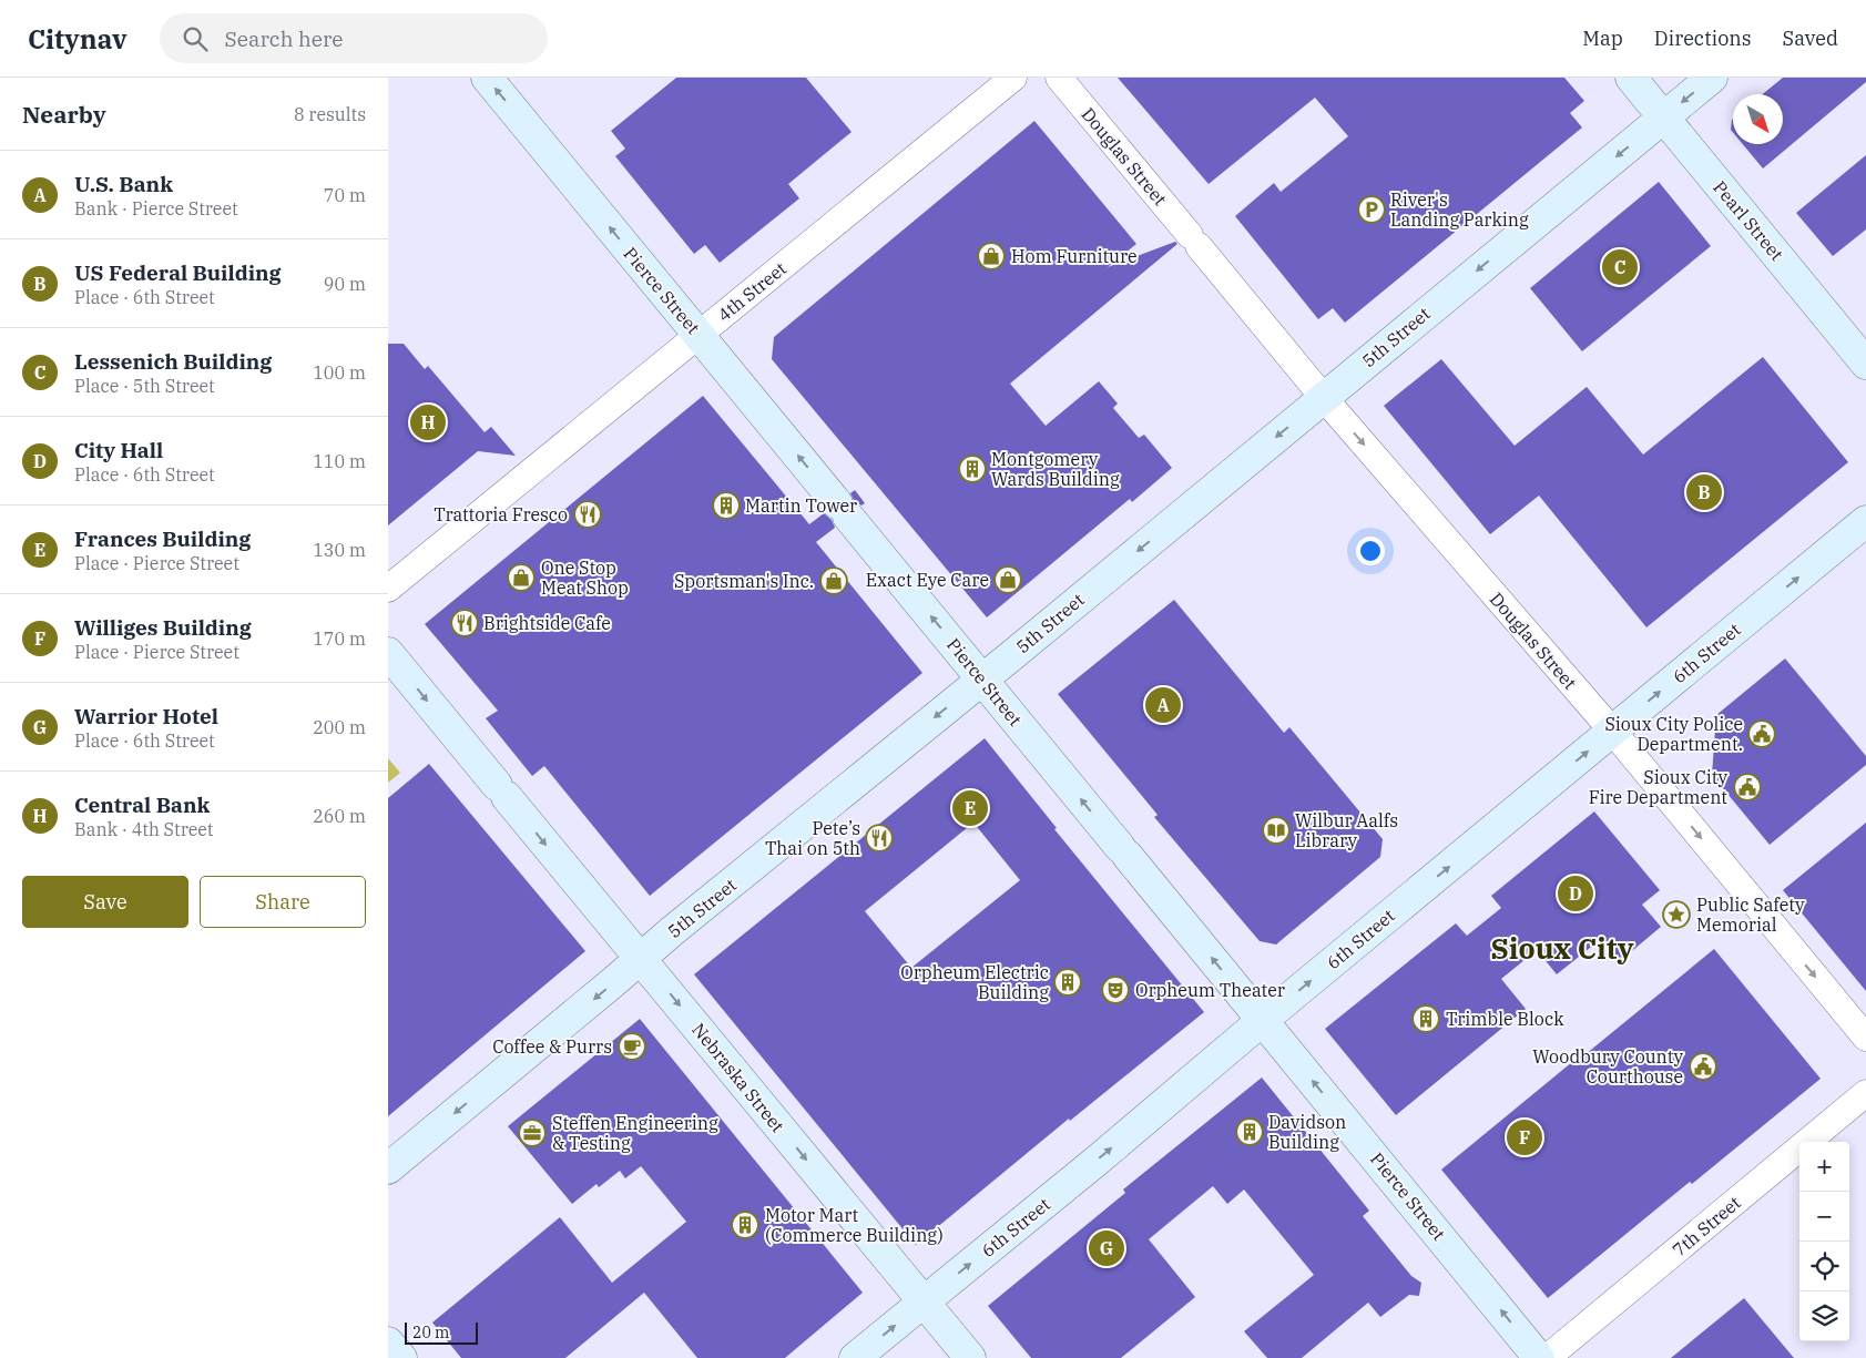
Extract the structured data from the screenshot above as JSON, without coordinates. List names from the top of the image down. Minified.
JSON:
{"streets":{"main road":["Pearl Street","Pierce Street","5th Street","6th Street","Nebraska Street"],"street":["Douglas Street","4th Street","7th Street"]},"crossings":[["Douglas Street","5th Street"],["Douglas Street","6th Street"],["Pearl Street","5th Street"],["Pierce Street","4th Street"],["Pierce Street","5th Street"],["Pierce Street","6th Street"],["5th Street","Nebraska Street"],["6th Street","Nebraska Street"]],"one_way":["Douglas Street","Pierce Street","5th Street","6th Street","Nebraska Street"],"districts":["Sioux City"],"places":{"parking":["River's Landing Parking"],"shop":["Hom Furniture","One Stop Meat Shop","Exact Eye Care","Sportsman's Inc."],"building":["Montgomery Wards Building","Martin Tower","Orpheum Electric Building","Trimble Block","Davidson Building","Motor Mart (Commerce Building)"],"restaurant":["Trattoria Fresco","Brightside Cafe","Pete’s Thai on 5th"],"public building":["Sioux City Police Department.","Sioux City Fire Department","Woodbury County Courthouse"],"library":["Wilbur Aalfs Library"],"place":["Public Safety Memorial"],"theatre":["Orpheum Theater"],"cafe":["Coffee & Purrs"],"office":["Steffen Engineering & Testing"]},"scale_bar":"20 m","north":"bottom right","page":{"header":"Citynav","search":"Search here","nav":["Map","Directions","Saved"],"heading":["Nearby","8 results"],"list":[{"mark":"A","name":"U.S. Bank","note":"Bank · Pierce Street","value":"70 m"},{"mark":"B","name":"US Federal Building","note":"Place · 6th Street","value":"90 m"},{"mark":"C","name":"Lessenich Building","note":"Place · 5th Street","value":"100 m"},{"mark":"D","name":"City Hall","note":"Place · 6th Street","value":"110 m"},{"mark":"E","name":"Frances Building","note":"Place · Pierce Street","value":"130 m"},{"mark":"F","name":"Williges Building","note":"Place · Pierce Street","value":"170 m"},{"mark":"G","name":"Warrior Hotel","note":"Place · 6th Street","value":"200 m"},{"mark":"H","name":"Central Bank","note":"Bank · 4th Street","value":"260 m"}],"pins":["C","H","B","A","E","D","F","G"],"buttons":["Save","Share"],"map_buttons":["+","−"],"scale":"20 m"}}
